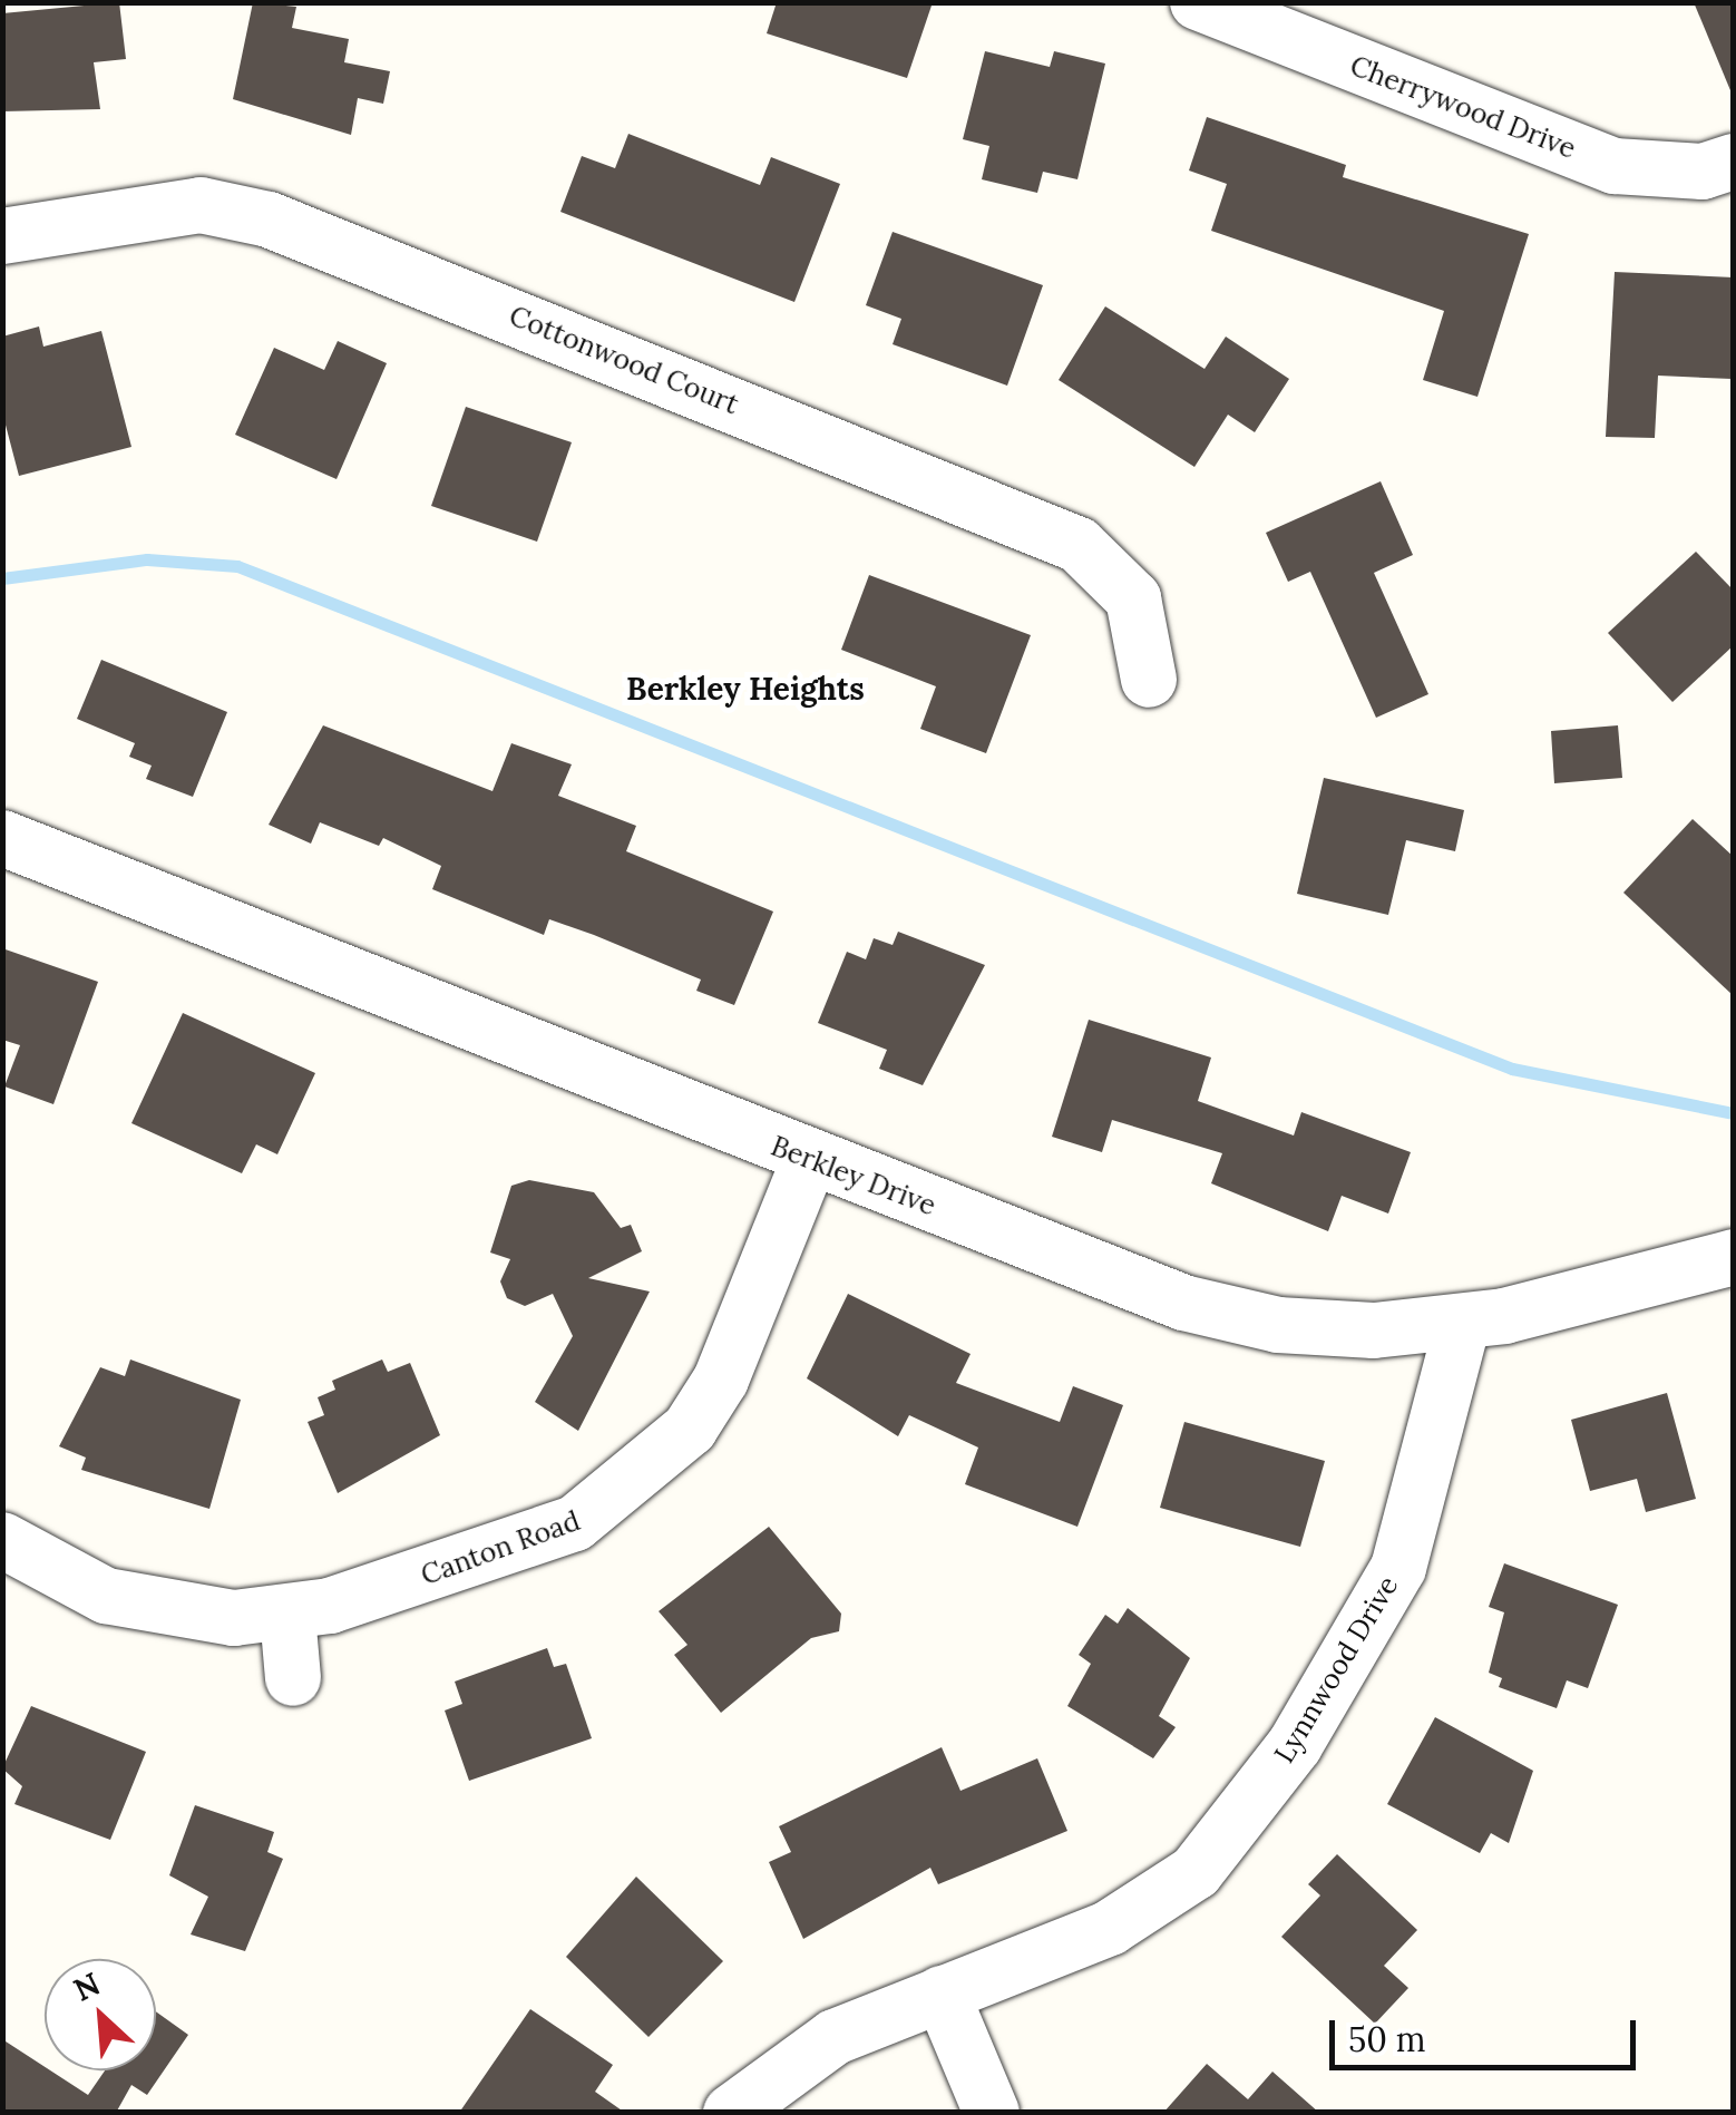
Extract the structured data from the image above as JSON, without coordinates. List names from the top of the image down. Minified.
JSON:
{"streets":{"street":["Cherrywood Drive","Cottonwood Court","Berkley Drive","Canton Road","Lynnwood Drive"]},"crossings":[["Berkley Drive","Canton Road"],["Berkley Drive","Lynnwood Drive"]],"districts":["Berkley Heights"],"scale_bar":"50 m","north":"top left"}
